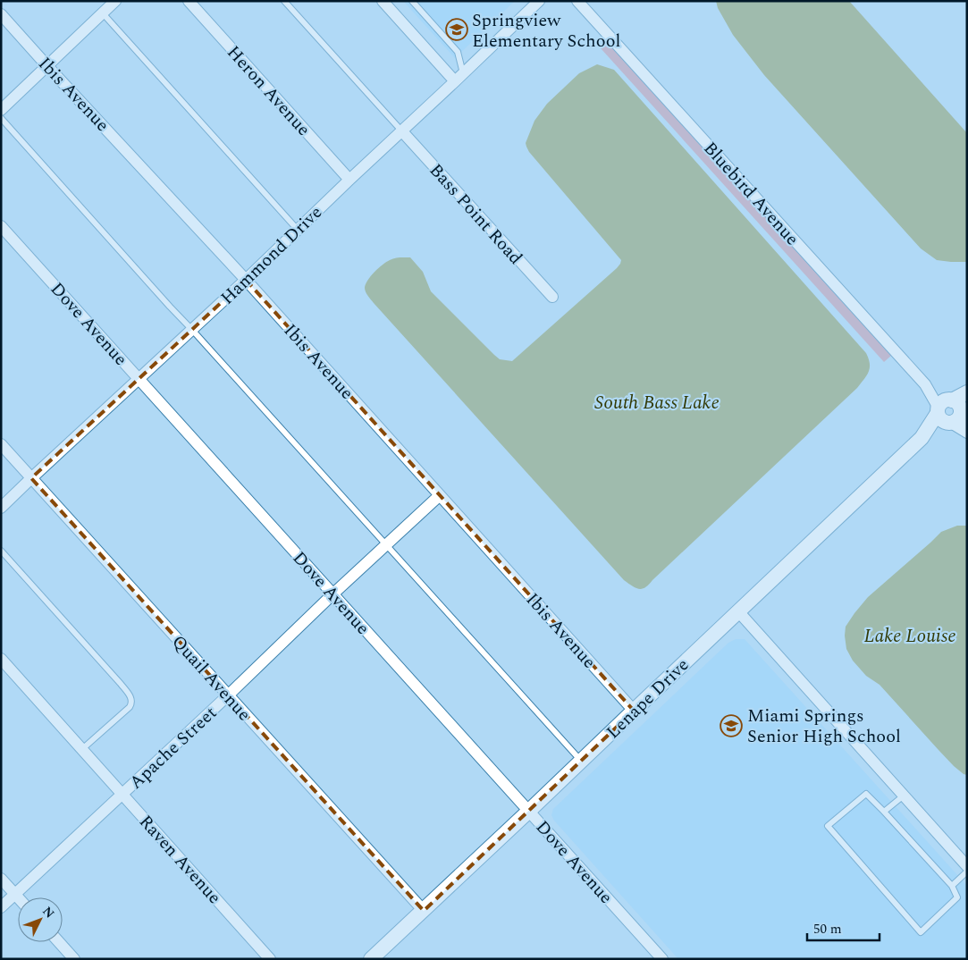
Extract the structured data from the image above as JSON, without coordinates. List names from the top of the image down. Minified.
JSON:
{"streets":{"street":["Heron Avenue","Ibis Avenue","Bluebird Avenue","Bass Point Road","Hammond Drive","Dove Avenue","Quail Avenue","Lenape Drive","Apache Street","Raven Avenue"]},"crossings":[["Heron Avenue","Hammond Drive"],["Ibis Avenue","Hammond Drive"],["Ibis Avenue","Lenape Drive"],["Ibis Avenue","Apache Street"],["Bluebird Avenue","Lenape Drive"],["Bass Point Road","Hammond Drive"],["Hammond Drive","Dove Avenue"],["Hammond Drive","Quail Avenue"],["Dove Avenue","Lenape Drive"],["Dove Avenue","Apache Street"],["Quail Avenue","Lenape Drive"],["Quail Avenue","Apache Street"],["Apache Street","Raven Avenue"]],"water":["South Bass Lake","Lake Louise"],"places":{"school or university":["Springview Elementary School","Miami Springs Senior High School"]},"scale_bar":"50 m","north":"top right"}
